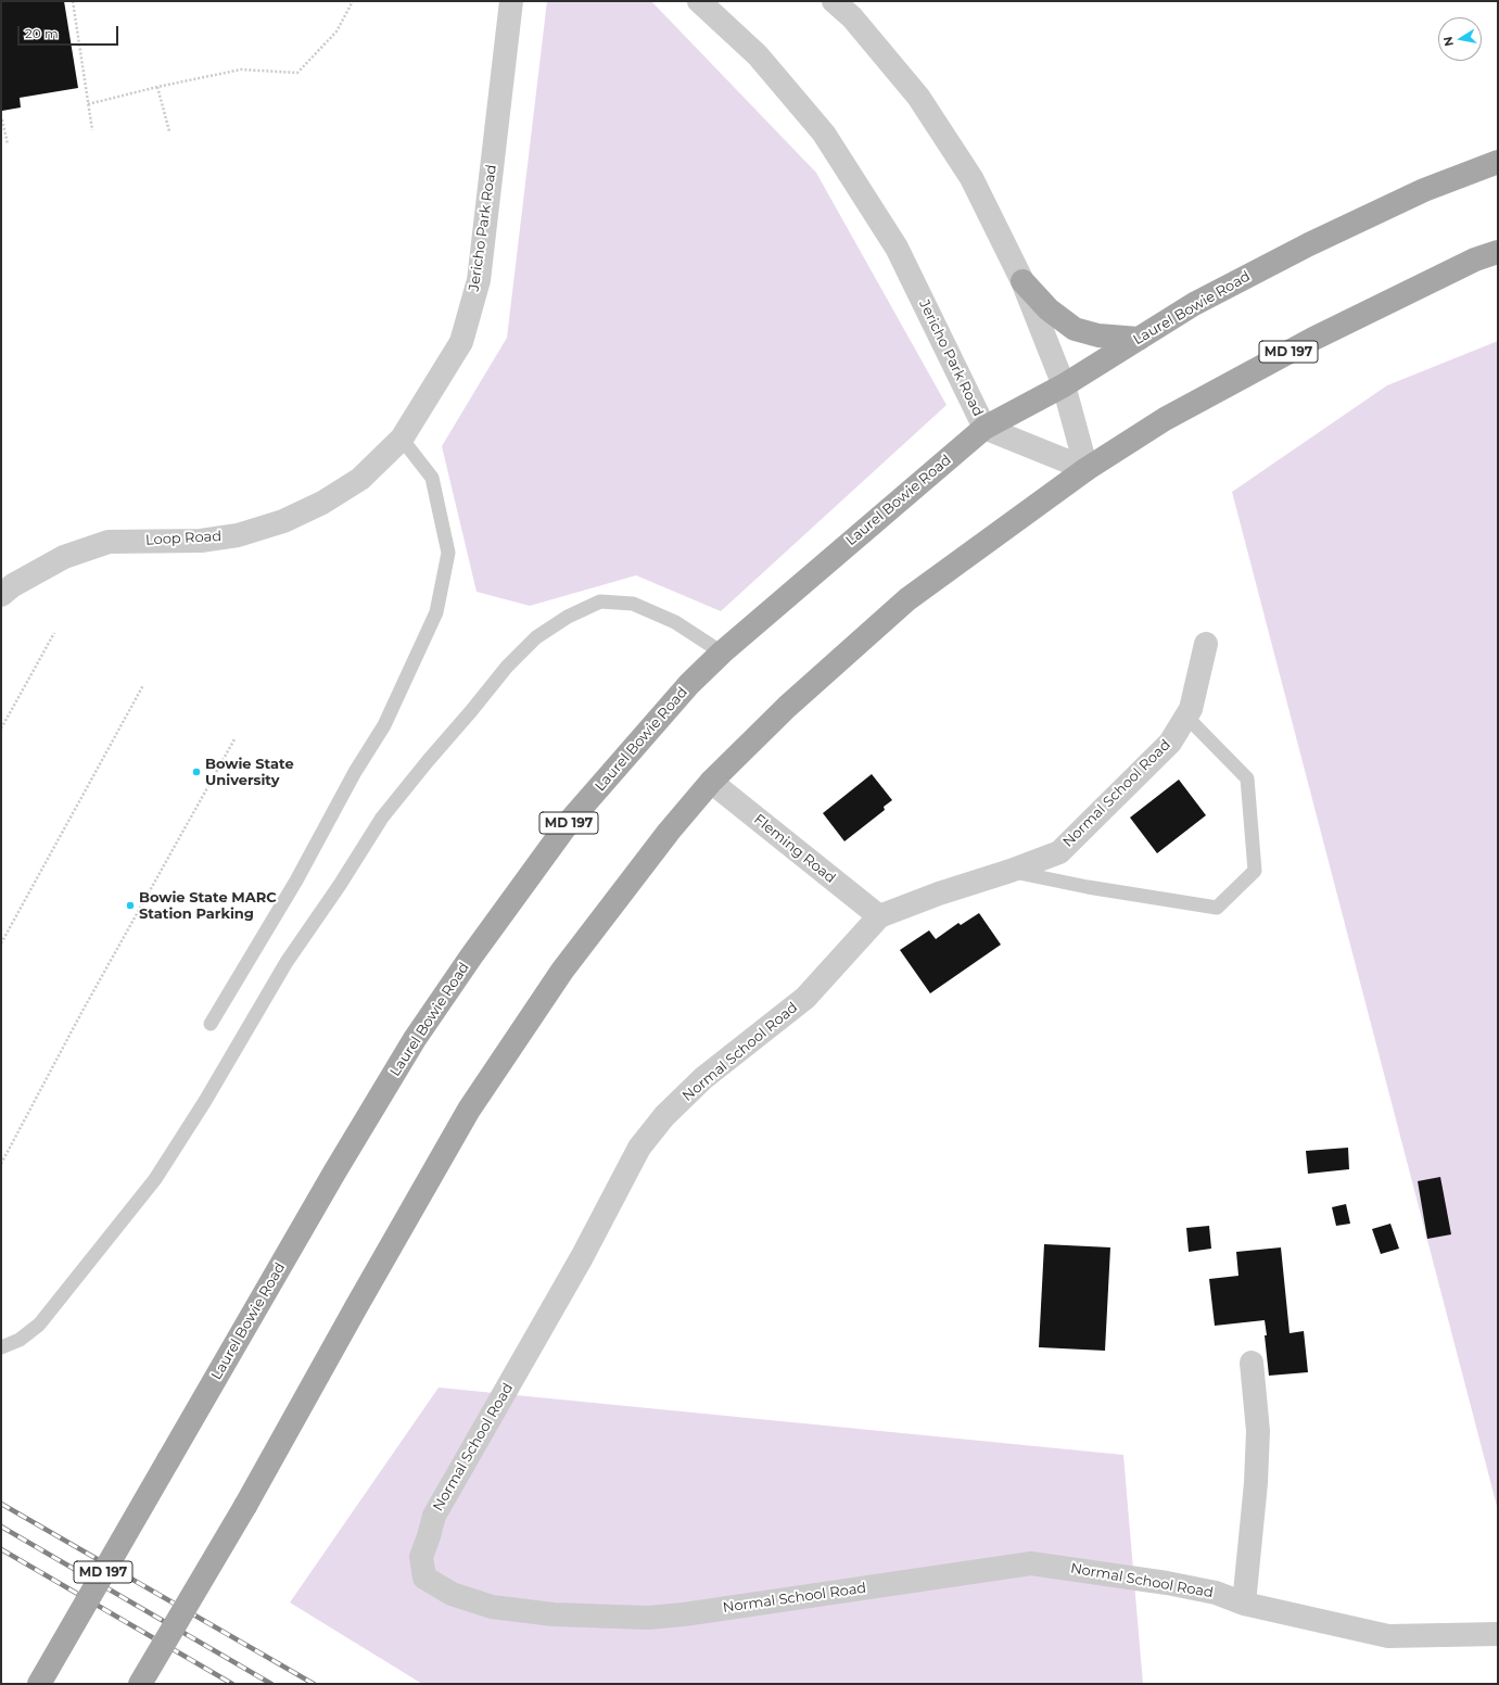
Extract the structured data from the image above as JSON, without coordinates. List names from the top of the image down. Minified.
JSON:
{"streets":{"main road":["Laurel Bowie Road","MD 197"],"street":["Jericho Park Road","Loop Road","Normal School Road","Fleming Road"]},"crossings":[["Jericho Park Road","Laurel Bowie Road"],["Jericho Park Road","MD 197"],["Jericho Park Road","Loop Road"],["MD 197","Fleming Road"],["Normal School Road","Fleming Road"]],"places":["Bowie State University","Bowie State MARC Station Parking"],"scale_bar":"20 m","north":"left"}
